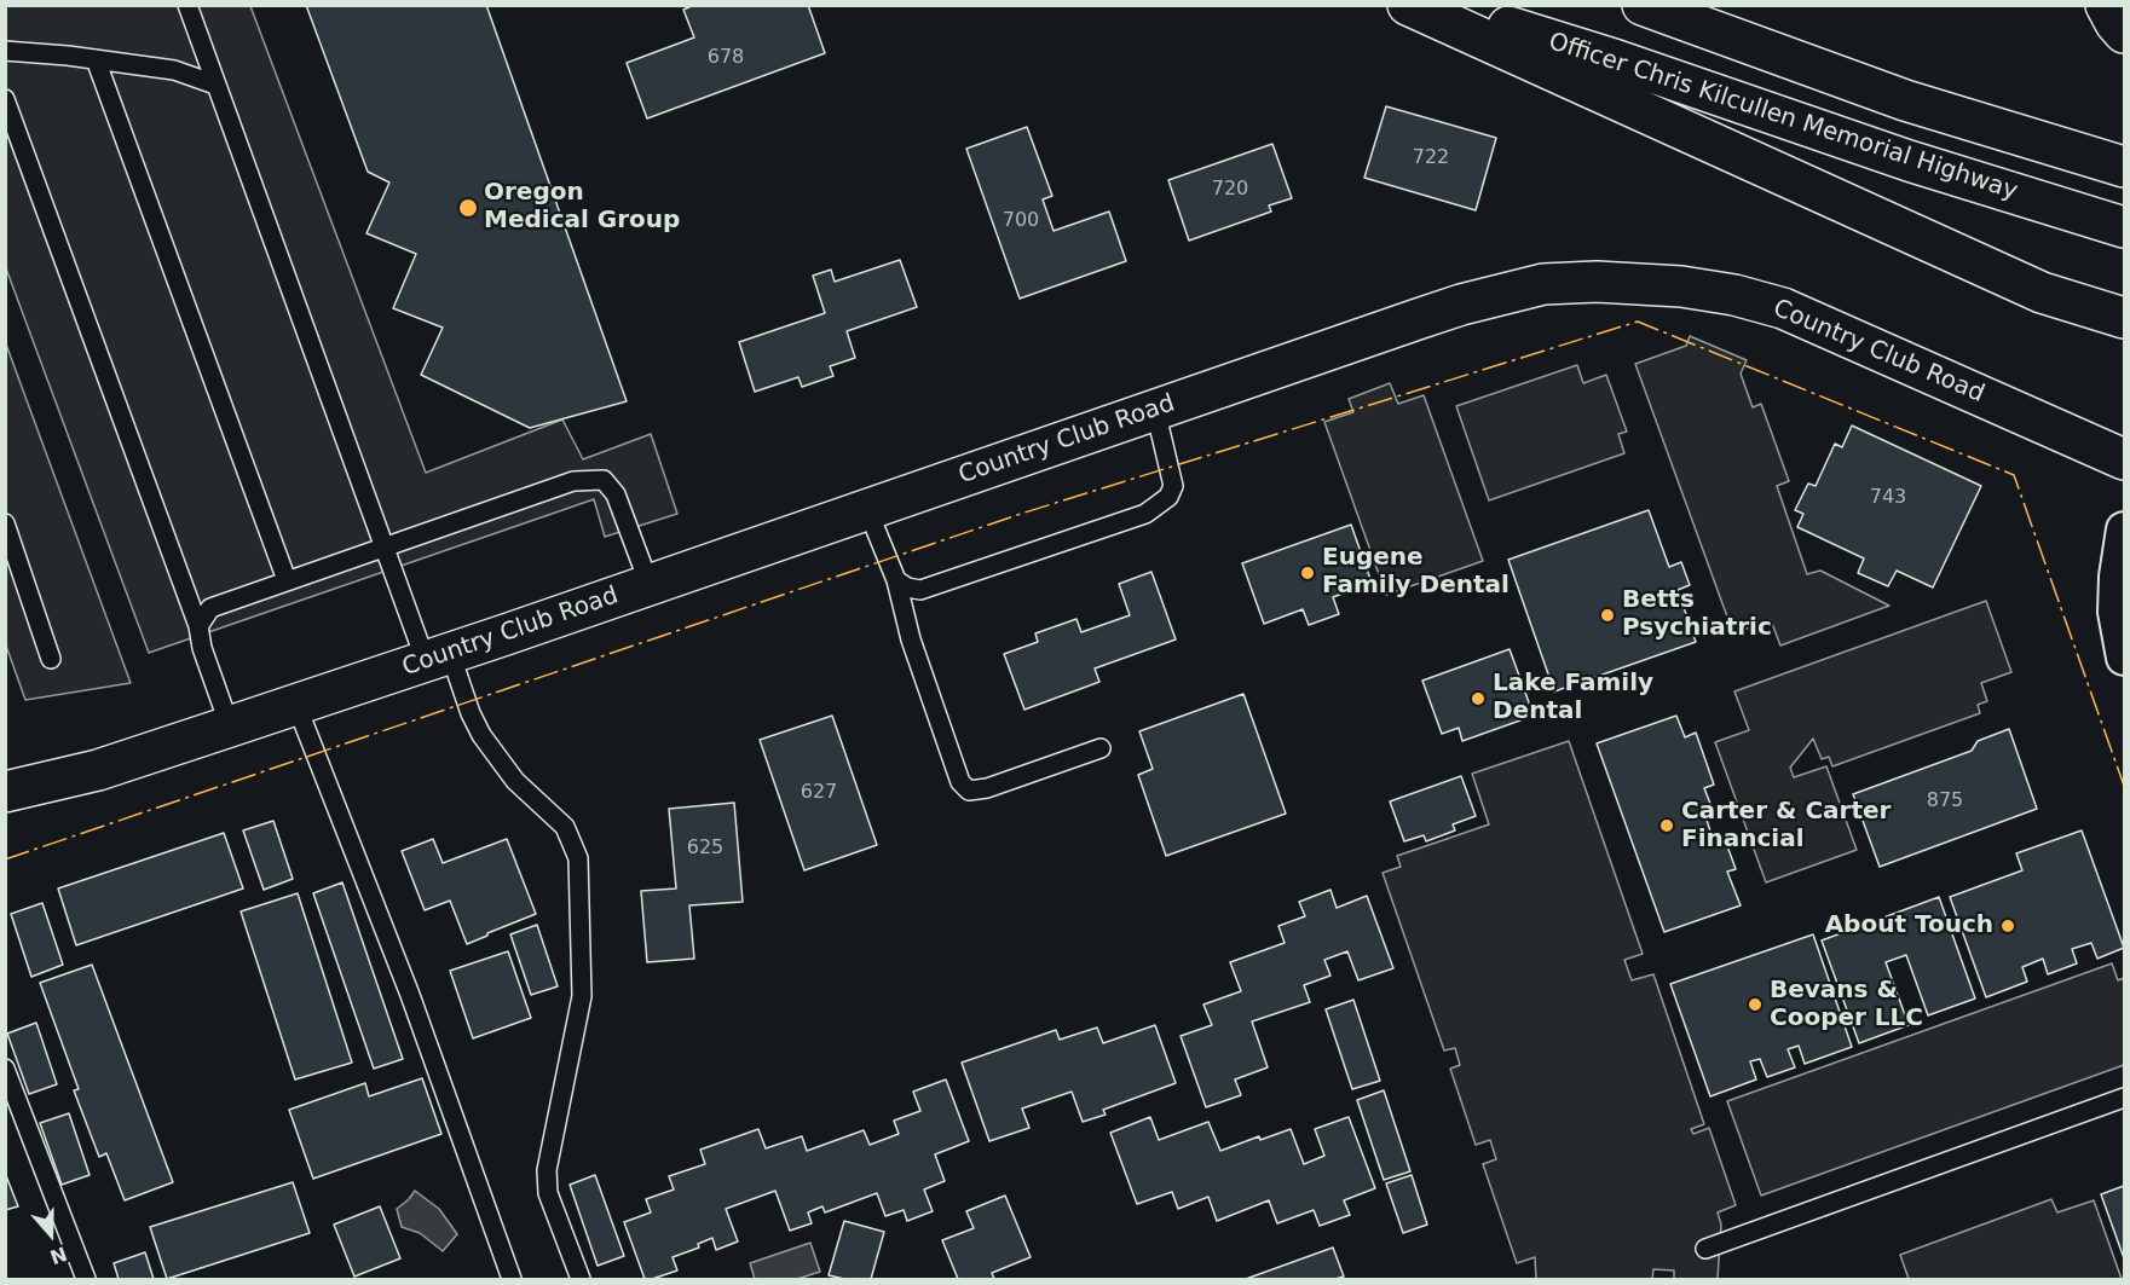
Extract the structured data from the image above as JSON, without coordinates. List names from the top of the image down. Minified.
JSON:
{"streets":{"main road":["Officer Chris Kilcullen Memorial Highway","Country Club Road"]},"places":["Oregon Medical Group","Eugene Family Dental","Betts Psychiatric","Lake Family Dental","Carter & Carter Financial","About Touch","Bevans & Cooper LLC"],"house_numbers":["678","722","720","700","743","627","875","625"],"north":"bottom"}
